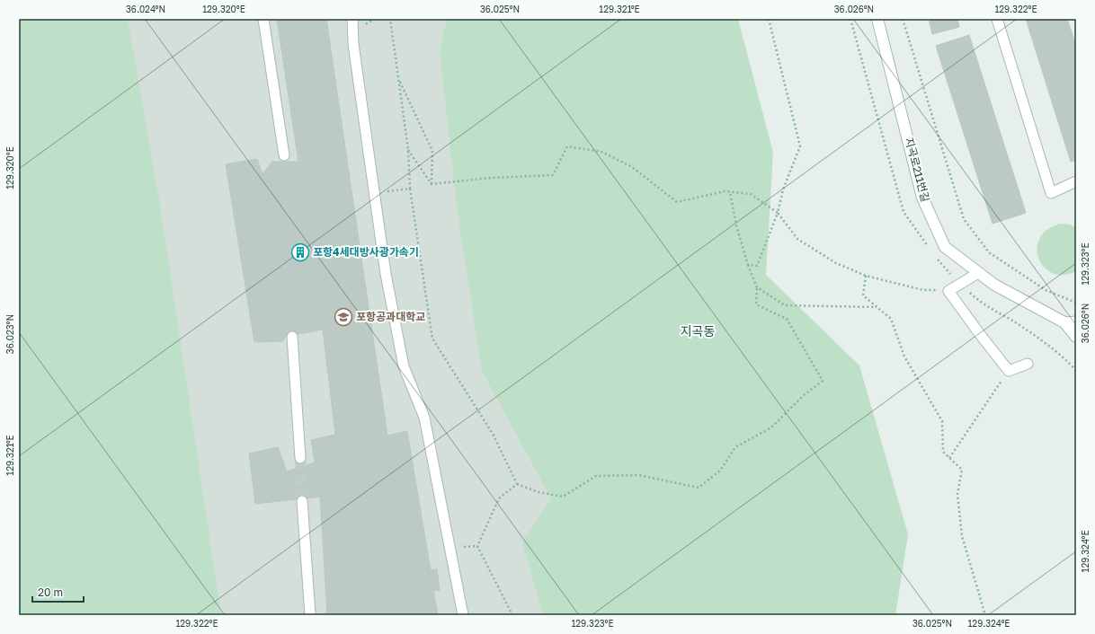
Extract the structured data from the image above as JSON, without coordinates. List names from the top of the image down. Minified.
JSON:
{"streets":{"main road":["지곡로211번길"]},"districts":["지곡동"],"places":{"building":["포항4세대방사광가속기"],"school or university":["포항공과대학교"]},"scale_bar":"20 m","coordinates":["36.024°N","129.320°E","36.025°N","129.321°E","36.026°N","129.322°E","129.323°E","36.023°N","129.324°E"]}
